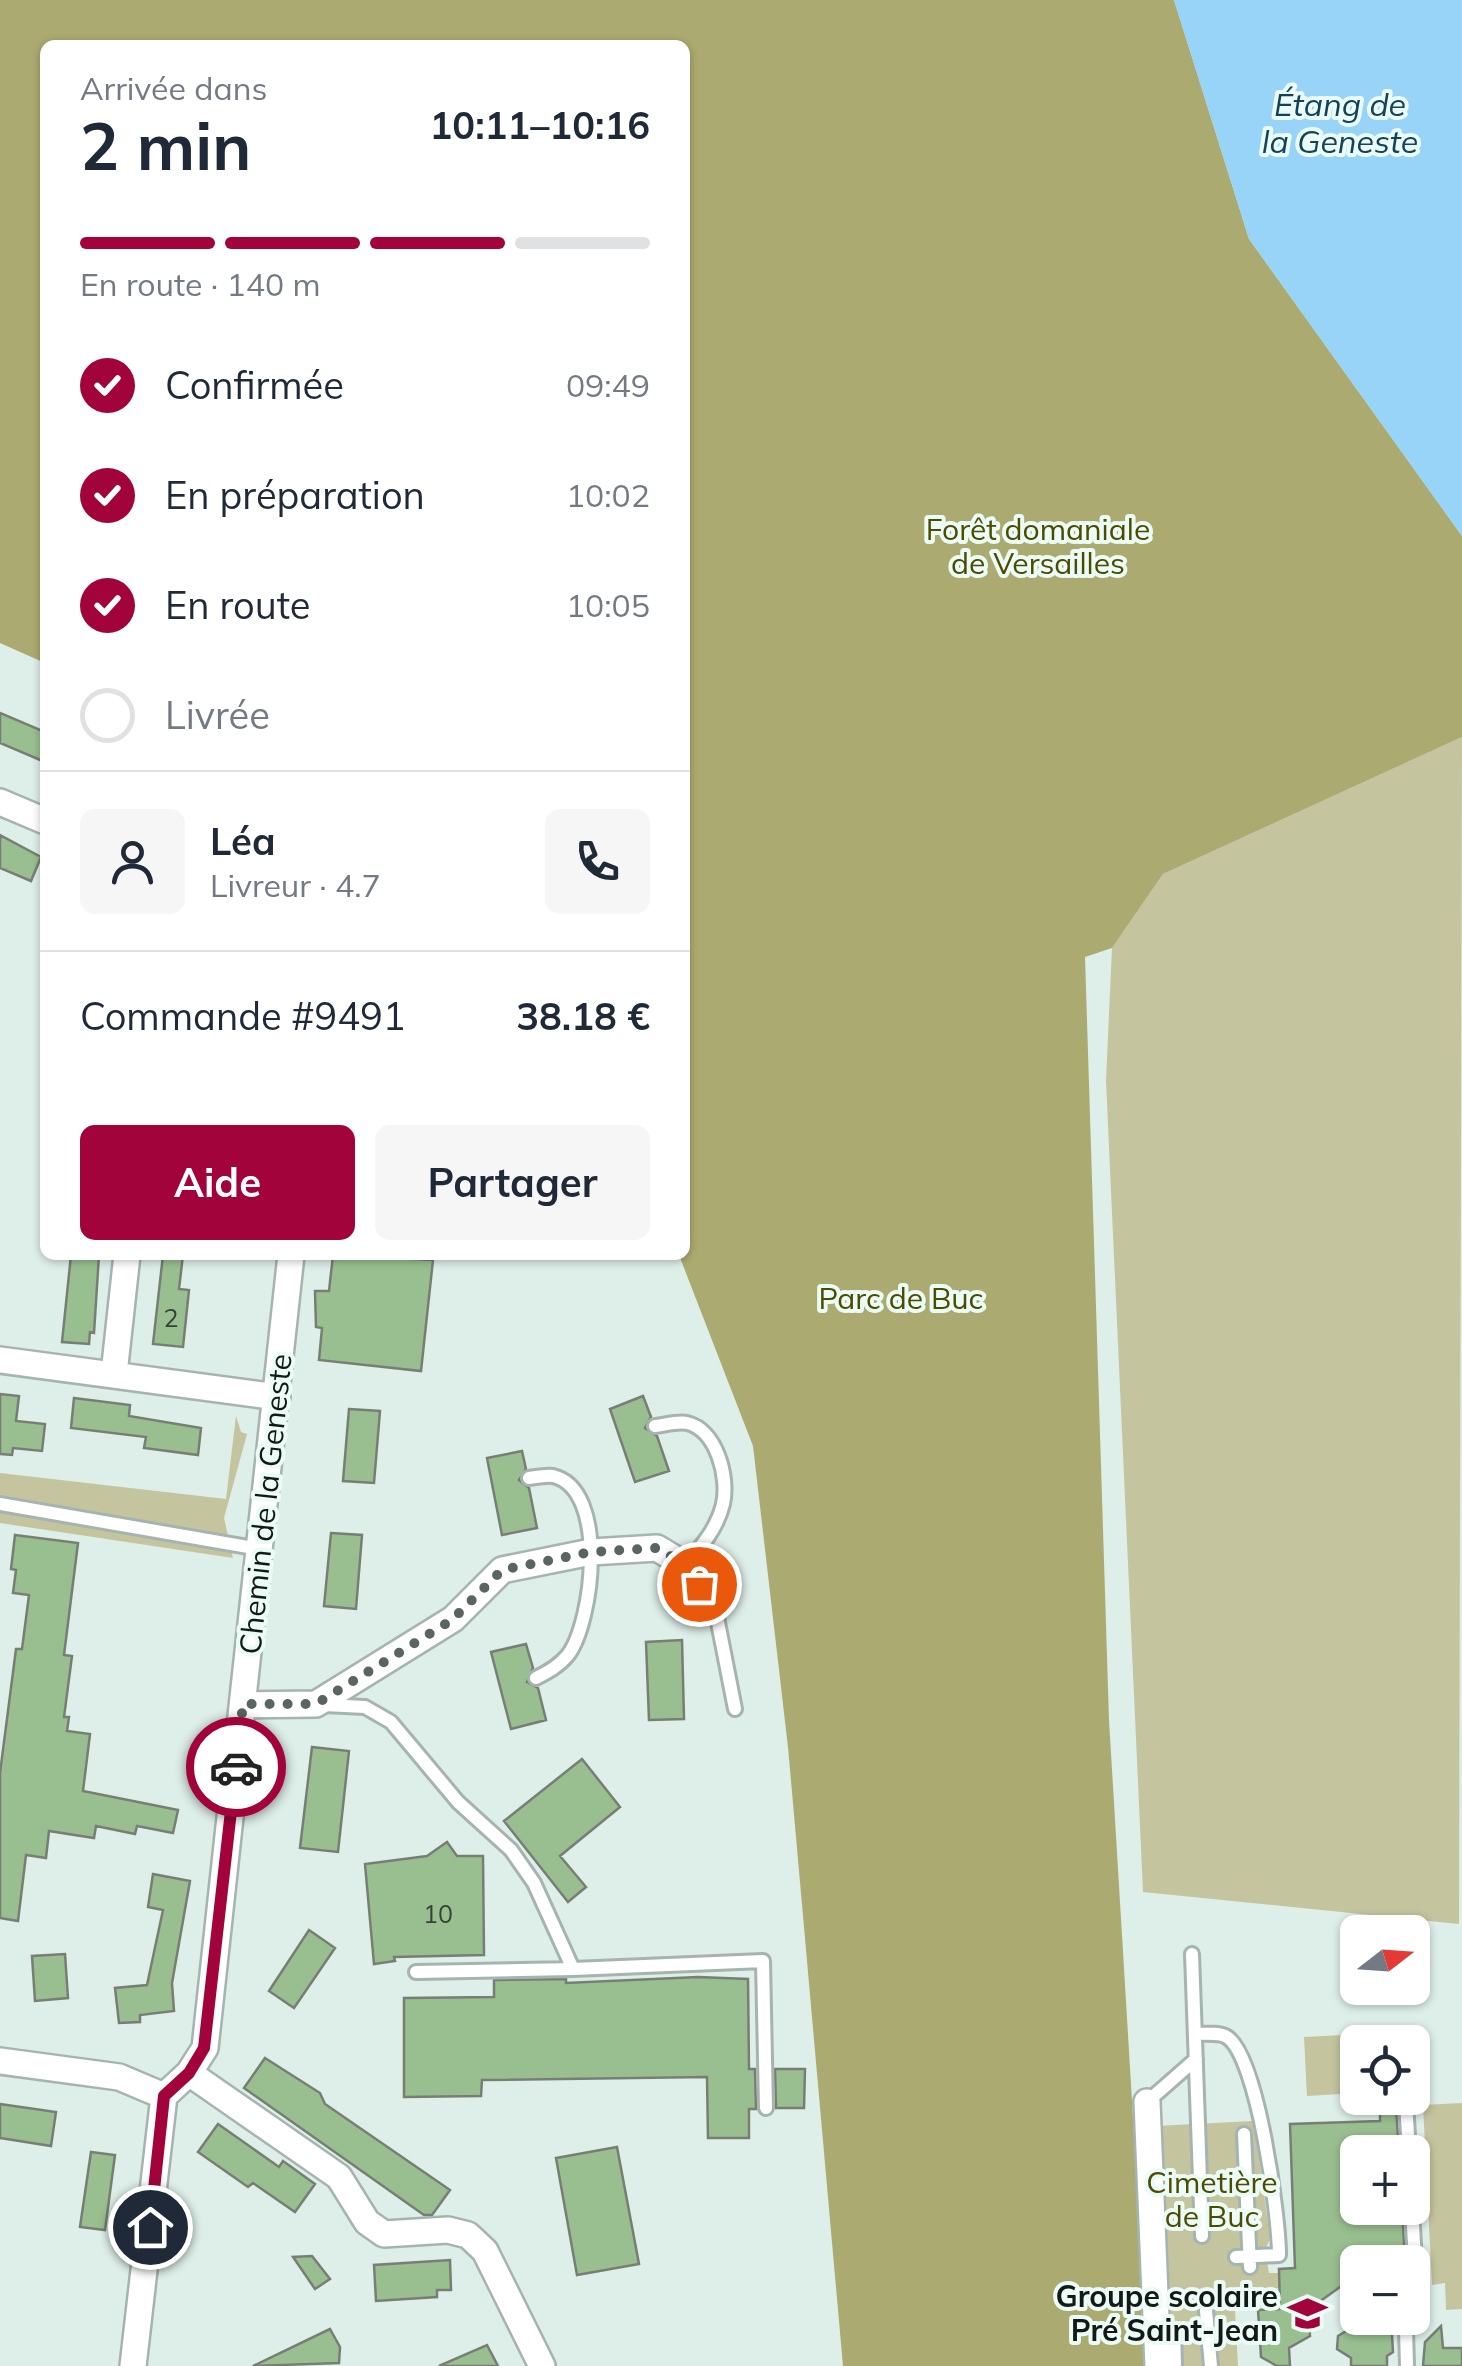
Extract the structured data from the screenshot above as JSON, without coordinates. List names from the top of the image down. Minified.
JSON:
{"streets":{"street":["Chemin de la Geneste"]},"water":["Étang de la Geneste"],"parks":["Forêt domaniale de Versailles","Parc de Buc","Cimetière de Buc"],"places":{"school or university":["Groupe scolaire Pré Saint-Jean"]},"house_numbers":["2","10"],"north":"right","page":{"heading":["2 min","Arrivée dans","10:11–10:16"],"panel":["Léa","Livreur · 4.7","Commande #9491","38.18 €"],"bar":"En route · 140 m","list":[["Confirmée","09:49"],["En préparation","10:02"],["En route","10:05"],"Livrée"],"buttons":["Aide","Partager"],"map_buttons":["+","−"]}}
